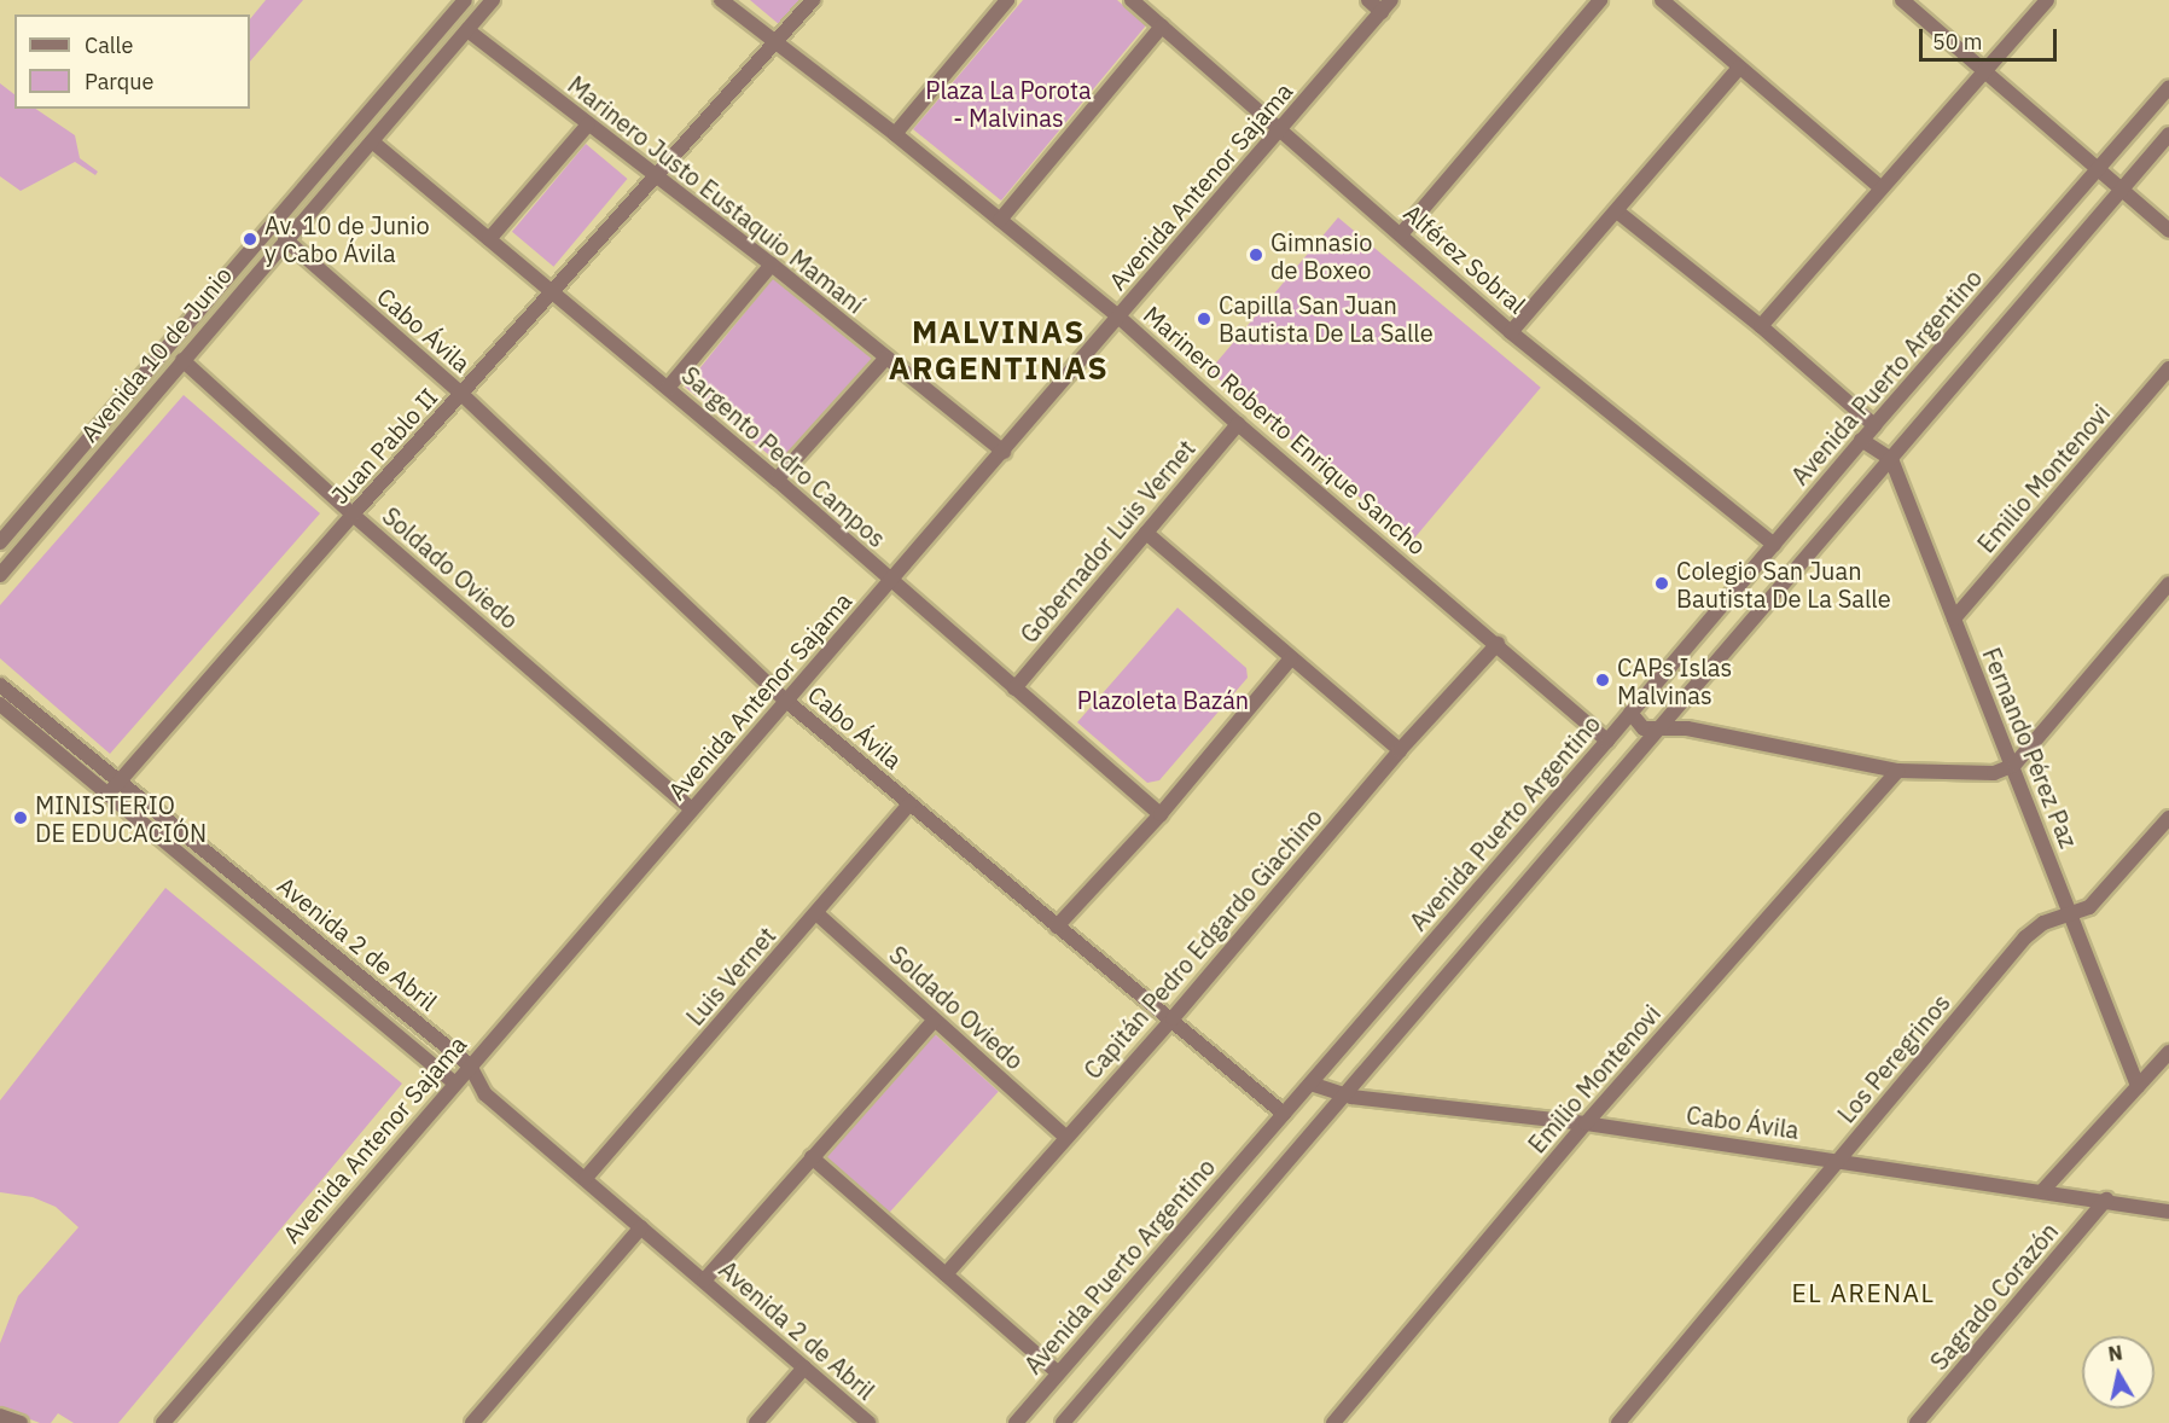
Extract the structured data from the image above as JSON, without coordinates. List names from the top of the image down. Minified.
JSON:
{"streets":{"street":["Avenida Antenor Sajama","Marinero Justo Eustaquio Mamaní","Alférez Sobral","Cabo Ávila","Avenida 10 de Junio","Avenida Puerto Argentino","Marinero Roberto Enrique Sancho","Juan Pablo II","Sargento Pedro Campos","Emilio Montenovi","Gobernador Luis Vernet","Soldado Oviedo","Fernando Pérez Paz","Avenida 2 de Abril","Capitán Pedro Edgardo Giachino","Luis Vernet","Los Peregrinos","Sagrado Corazón"]},"crossings":[["Avenida Antenor Sajama","Marinero Justo Eustaquio Mamaní"],["Avenida Antenor Sajama","Alférez Sobral"],["Avenida Antenor Sajama","Cabo Ávila"],["Avenida Antenor Sajama","Marinero Roberto Enrique Sancho"],["Avenida Antenor Sajama","Sargento Pedro Campos"],["Avenida Antenor Sajama","Soldado Oviedo"],["Avenida Antenor Sajama","Avenida 2 de Abril"],["Marinero Justo Eustaquio Mamaní","Avenida 10 de Junio"],["Marinero Justo Eustaquio Mamaní","Juan Pablo II"],["Alférez Sobral","Avenida Puerto Argentino"],["Cabo Ávila","Avenida 10 de Junio"],["Cabo Ávila","Avenida Puerto Argentino"],["Cabo Ávila","Juan Pablo II"],["Cabo Ávila","Emilio Montenovi"],["Cabo Ávila","Capitán Pedro Edgardo Giachino"],["Cabo Ávila","Luis Vernet"],["Cabo Ávila","Los Peregrinos"],["Cabo Ávila","Sagrado Corazón"],["Avenida 10 de Junio","Sargento Pedro Campos"],["Avenida 10 de Junio","Soldado Oviedo"],["Avenida Puerto Argentino","Marinero Roberto Enrique Sancho"],["Marinero Roberto Enrique Sancho","Juan Pablo II"],["Marinero Roberto Enrique Sancho","Gobernador Luis Vernet"],["Marinero Roberto Enrique Sancho","Capitán Pedro Edgardo Giachino"],["Juan Pablo II","Sargento Pedro Campos"],["Juan Pablo II","Soldado Oviedo"],["Juan Pablo II","Avenida 2 de Abril"],["Sargento Pedro Campos","Gobernador Luis Vernet"],["Emilio Montenovi","Fernando Pérez Paz"],["Soldado Oviedo","Capitán Pedro Edgardo Giachino"],["Soldado Oviedo","Luis Vernet"],["Fernando Pérez Paz","Los Peregrinos"],["Fernando Pérez Paz","Sagrado Corazón"],["Avenida 2 de Abril","Luis Vernet"]],"districts":["MALVINAS ARGENTINAS","EL ARENAL"],"parks":["Plaza La Porota - Malvinas","Plazoleta Bazán"],"places":["Av. 10 de Junio y Cabo Ávila","Gimnasio de Boxeo","Capilla San Juan Bautista De La Salle","Colegio San Juan Bautista De La Salle","CAPs Islas Malvinas","MINISTERIO DE EDUCACIÓN"],"legend":["Calle","Parque"],"scale_bar":"50 m","north":"top"}
